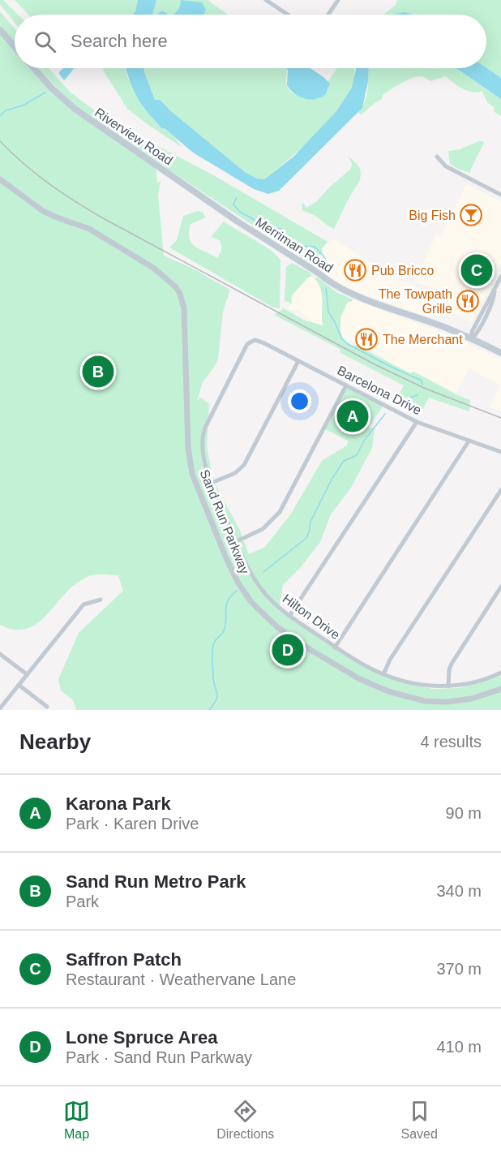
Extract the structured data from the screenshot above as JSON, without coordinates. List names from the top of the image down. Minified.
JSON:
{"streets":{"main road":["Riverview Road","Merriman Road"],"street":["Barcelona Drive","Sand Run Parkway","Hilton Drive"]},"crossings":[["Riverview Road","Merriman Road"],["Barcelona Drive","Hilton Drive"]],"places":{"bar":["Big Fish"],"restaurant":["Pub Bricco","The Towpath Grille","The Merchant"]},"page":{"search":"Search here","pins":["C","B","A","D"],"heading":["Nearby","4 results"],"list":[{"mark":"A","name":"Karona Park","note":"Park · Karen Drive","value":"90 m"},{"mark":"B","name":"Sand Run Metro Park","note":"Park","value":"340 m"},{"mark":"C","name":"Saffron Patch","note":"Restaurant · Weathervane Lane","value":"370 m"},{"mark":"D","name":"Lone Spruce Area","note":"Park · Sand Run Parkway","value":"410 m"}],"nav":["Map","Directions","Saved"]}}
